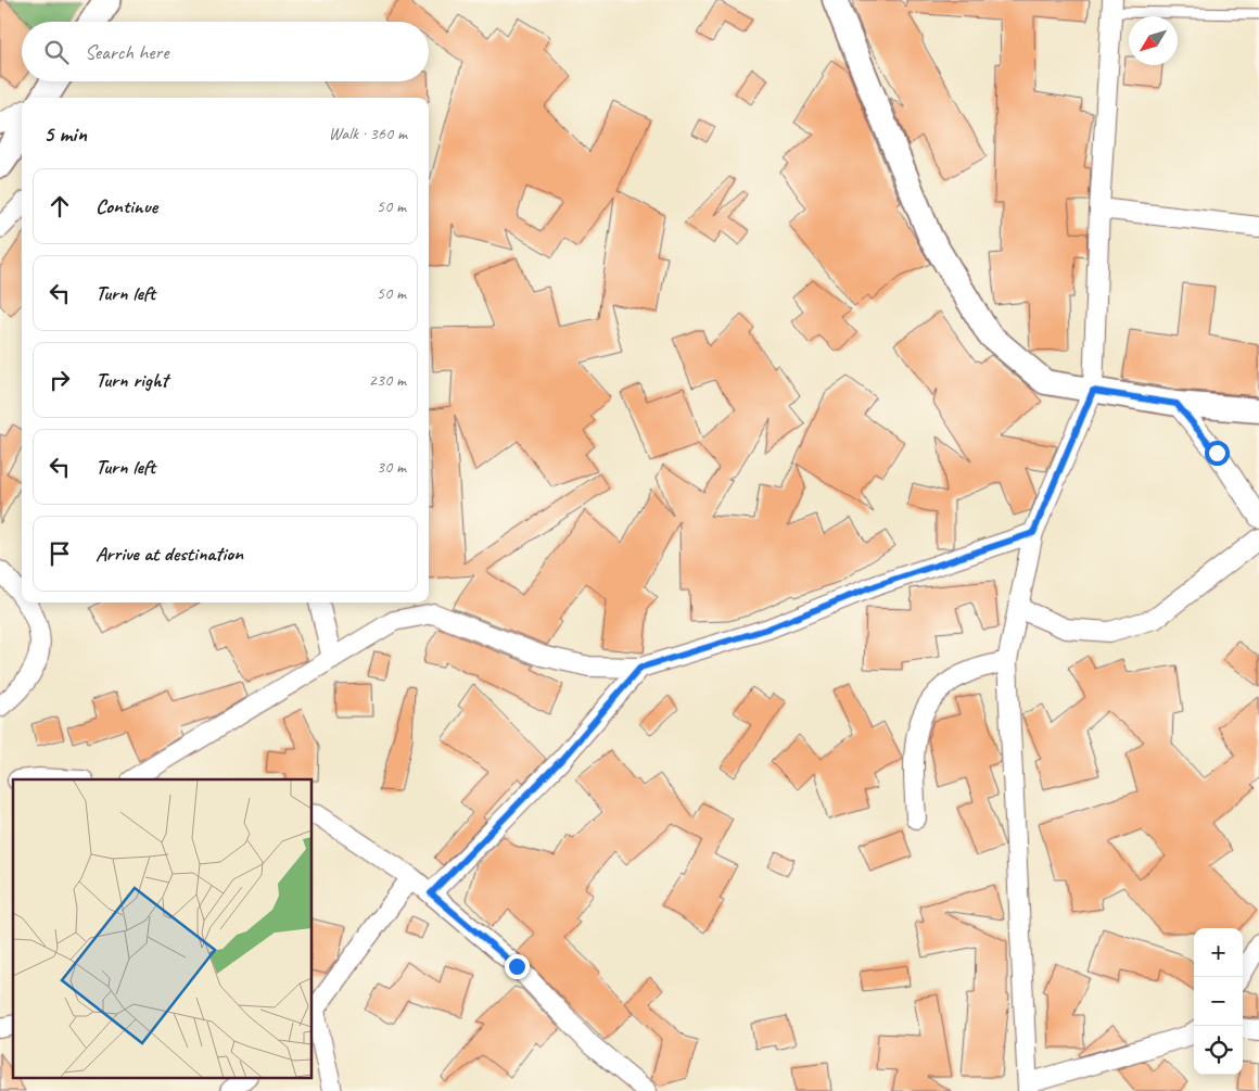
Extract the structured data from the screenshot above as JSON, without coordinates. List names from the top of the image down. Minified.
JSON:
{"north":"bottom left","page":{"search":"Search here","heading":["5 min","Walk · 360 m"],"list":[["Continue","50 m"],["Turn left","50 m"],["Turn right","230 m"],["Turn left","30 m"],"Arrive at destination"],"map_buttons":["+","−"]}}
